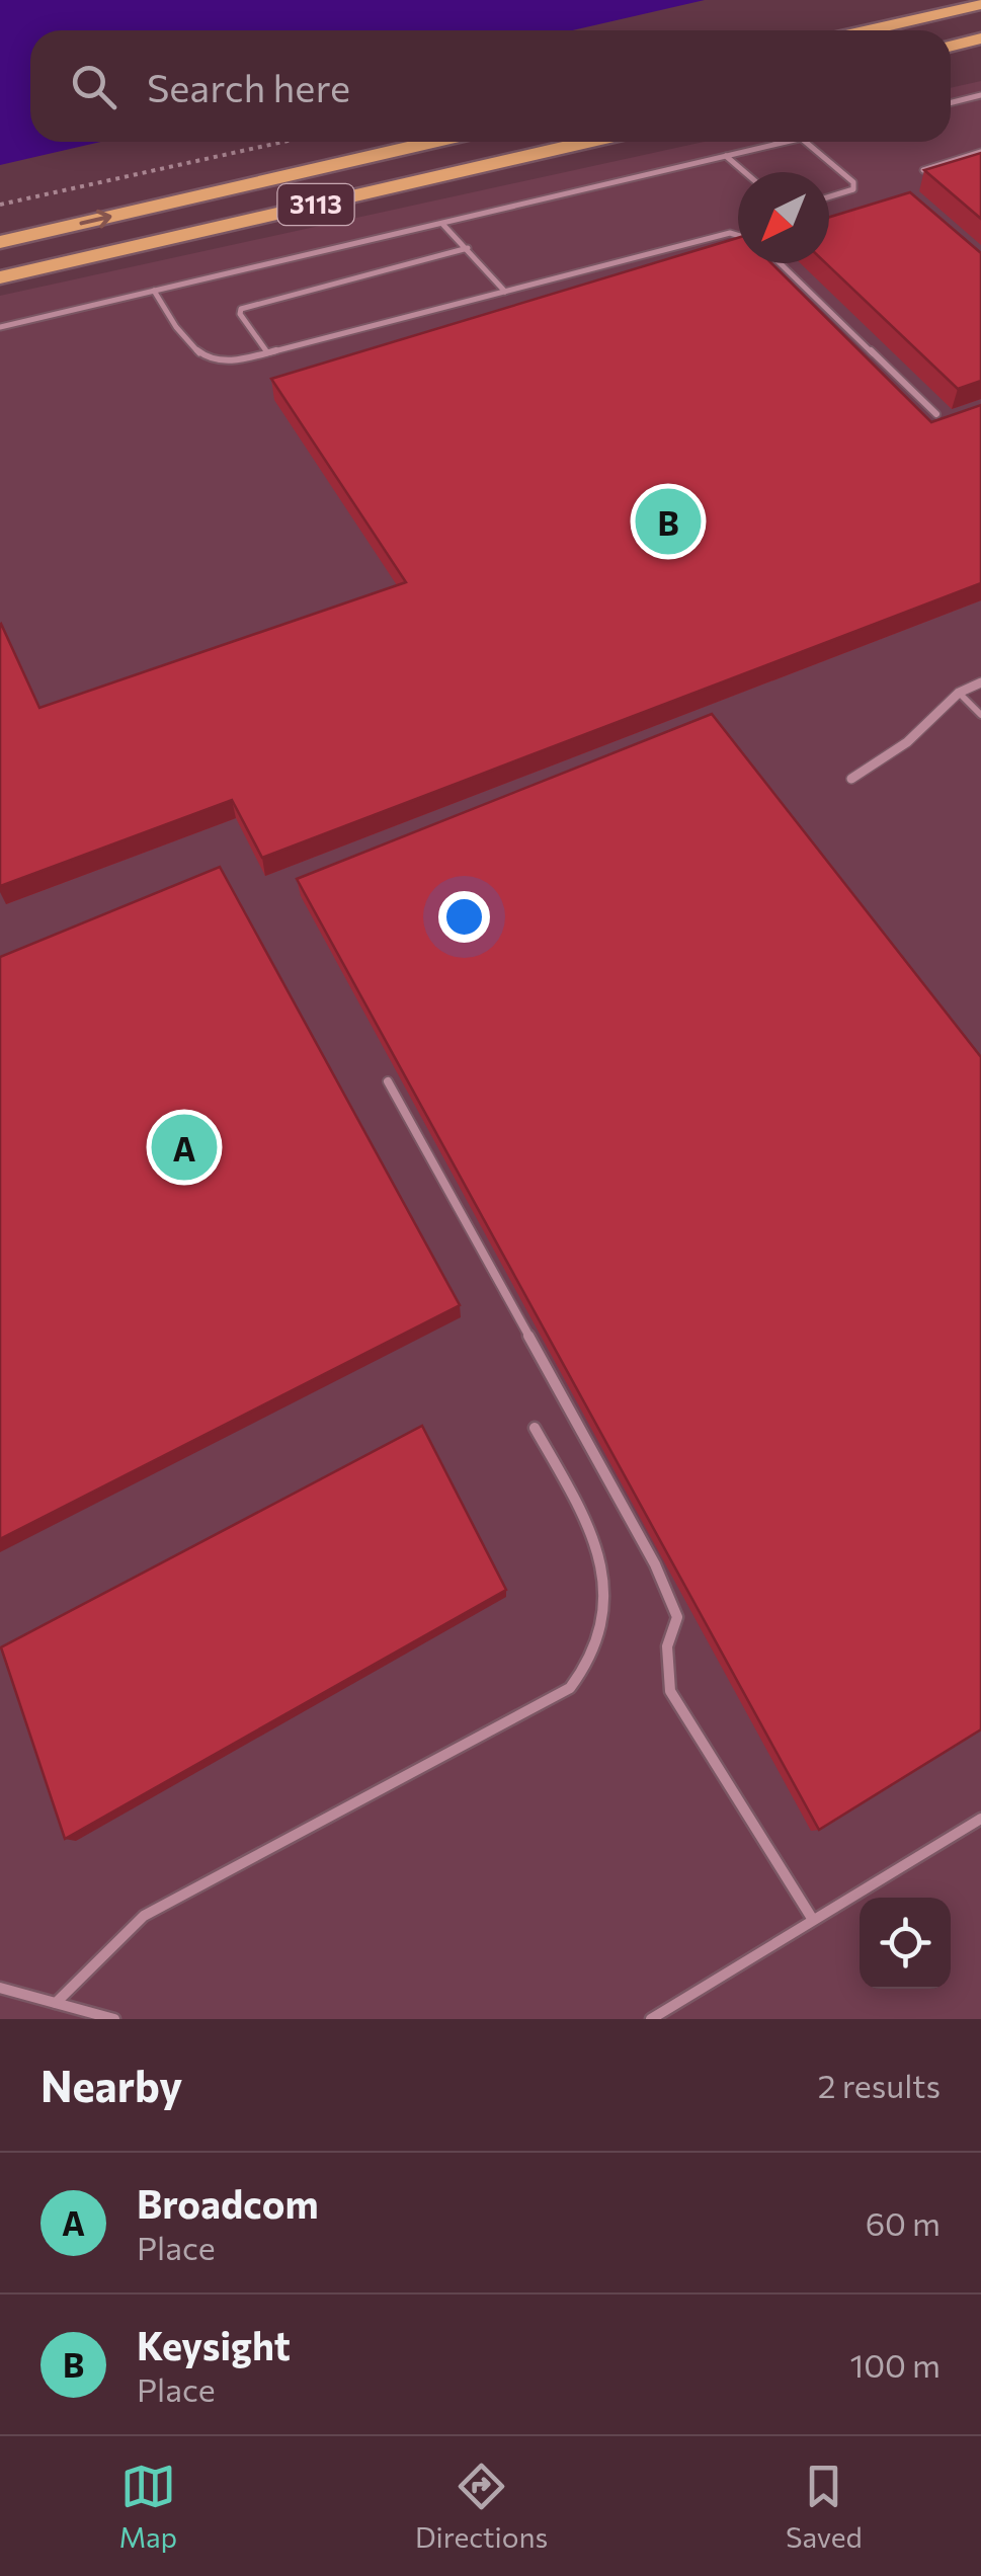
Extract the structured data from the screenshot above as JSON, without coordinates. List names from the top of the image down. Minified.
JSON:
{"streets":{"highway":["3113"]},"north":"bottom left","page":{"search":"Search here","pins":["B","A"],"heading":["Nearby","2 results"],"list":[{"mark":"A","name":"Broadcom","note":"Place","value":"60 m"},{"mark":"B","name":"Keysight","note":"Place","value":"100 m"}],"nav":["Map","Directions","Saved"]}}
